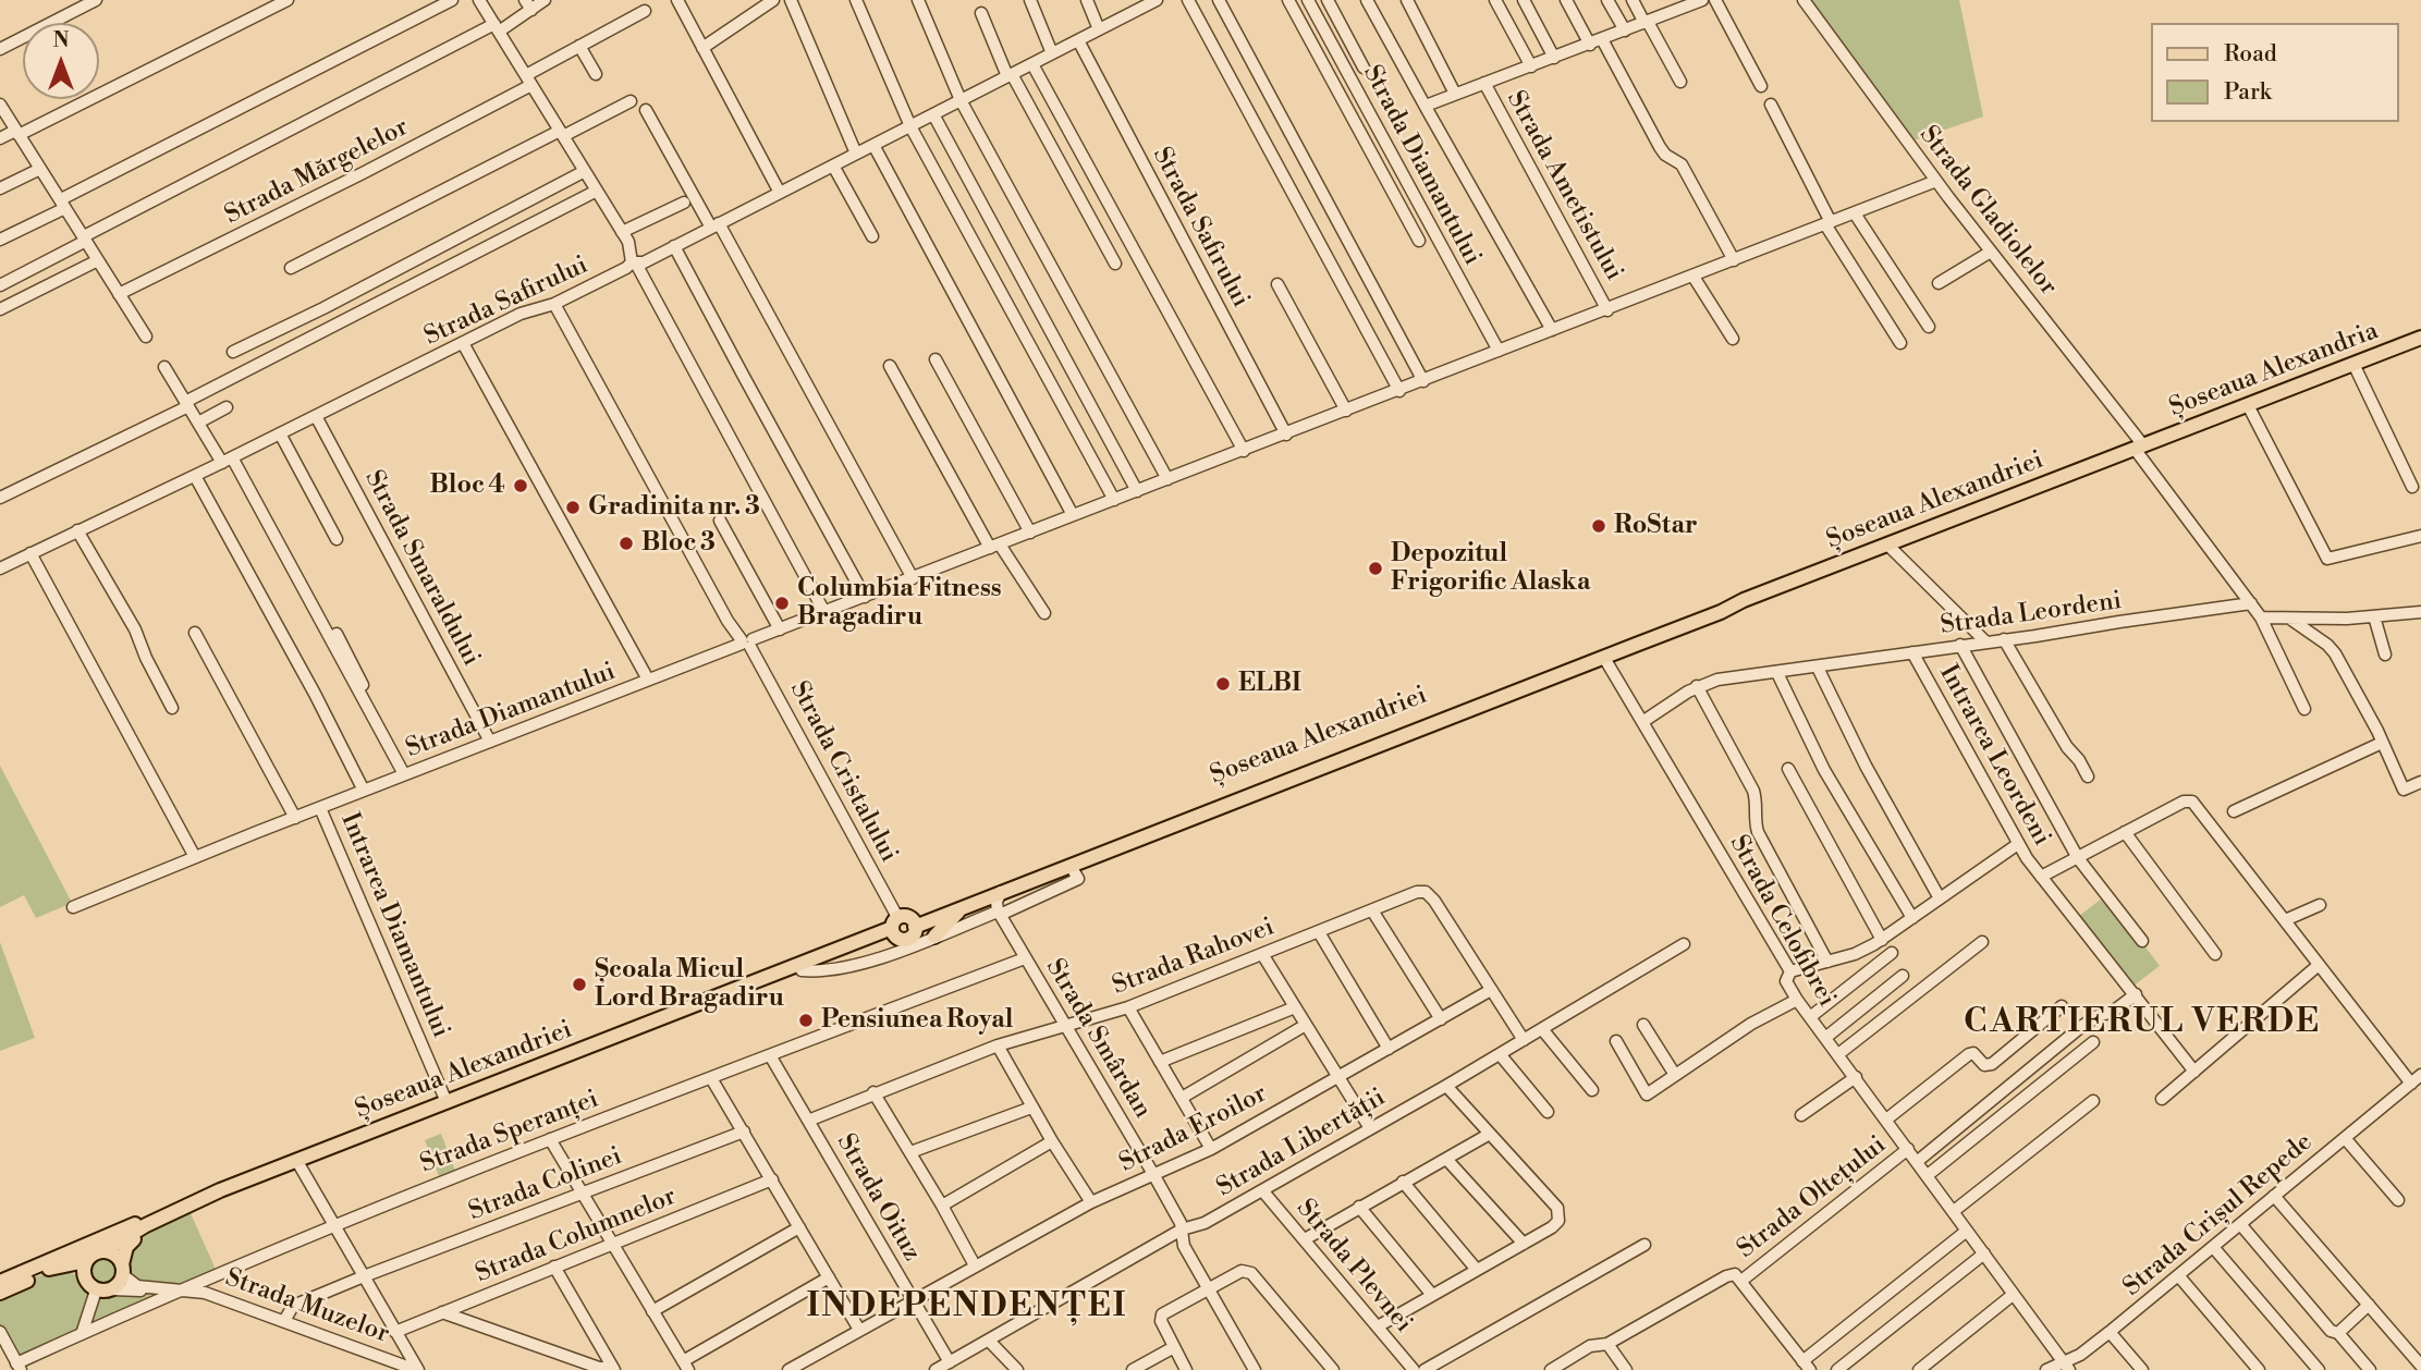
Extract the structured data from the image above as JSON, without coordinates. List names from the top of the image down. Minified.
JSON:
{"streets":{"main road":["Șoseaua Alexandria","Șoseaua Alexandriei"],"street":["Strada Diamantului","Strada Mărgelelor","Strada Ametistului","Strada Gladiolelor","Strada Safirului","Strada Smaraldului","Strada Leordeni","Intrarea Leordeni","Strada Cristalului","Strada Celofibrei","Intrarea Diamantului","Strada Rahovei","Strada Smârdan","Strada Eroilor","Strada Speranței","Strada Libertății","Strada Colinei","Strada Oituz","Strada Oltețului","Strada Crișul Repede","Strada Columnelor","Strada Plevnei","Strada Muzelor"]},"crossings":[["Strada Diamantului","Strada Ametistului"],["Strada Diamantului","Strada Gladiolelor"],["Strada Diamantului","Strada Safirului"],["Strada Diamantului","Strada Smaraldului"],["Strada Diamantului","Strada Cristalului"],["Strada Diamantului","Intrarea Diamantului"],["Strada Gladiolelor","Șoseaua Alexandria"],["Strada Gladiolelor","Șoseaua Alexandriei"],["Strada Gladiolelor","Strada Leordeni"],["Strada Safirului","Strada Smaraldului"],["Strada Safirului","Strada Cristalului"],["Șoseaua Alexandria","Șoseaua Alexandriei"],["Șoseaua Alexandriei","Strada Cristalului"],["Șoseaua Alexandriei","Strada Celofibrei"],["Șoseaua Alexandriei","Intrarea Diamantului"],["Strada Leordeni","Intrarea Leordeni"],["Strada Leordeni","Strada Celofibrei"],["Strada Celofibrei","Strada Oltețului"],["Strada Celofibrei","Strada Crișul Repede"],["Strada Rahovei","Strada Smârdan"],["Strada Rahovei","Strada Eroilor"],["Strada Rahovei","Strada Libertății"],["Strada Rahovei","Strada Oituz"],["Strada Smârdan","Strada Eroilor"],["Strada Smârdan","Strada Speranței"],["Strada Smârdan","Strada Libertății"],["Strada Eroilor","Strada Oituz"],["Strada Speranței","Strada Oituz"],["Strada Speranței","Strada Muzelor"],["Strada Libertății","Strada Oituz"],["Strada Libertății","Strada Plevnei"],["Strada Colinei","Strada Muzelor"]],"districts":["CARTIERUL VERDE","INDEPENDENȚEI"],"places":["Bloc 4","Gradinita nr. 3","RoStar","Bloc 3","Depozitul Frigorific Alaska","Columbia Fitness Bragadiru","ELBI","Școala Micul Lord Bragadiru","Pensiunea Royal"],"legend":["Road","Park"],"north":"top"}
